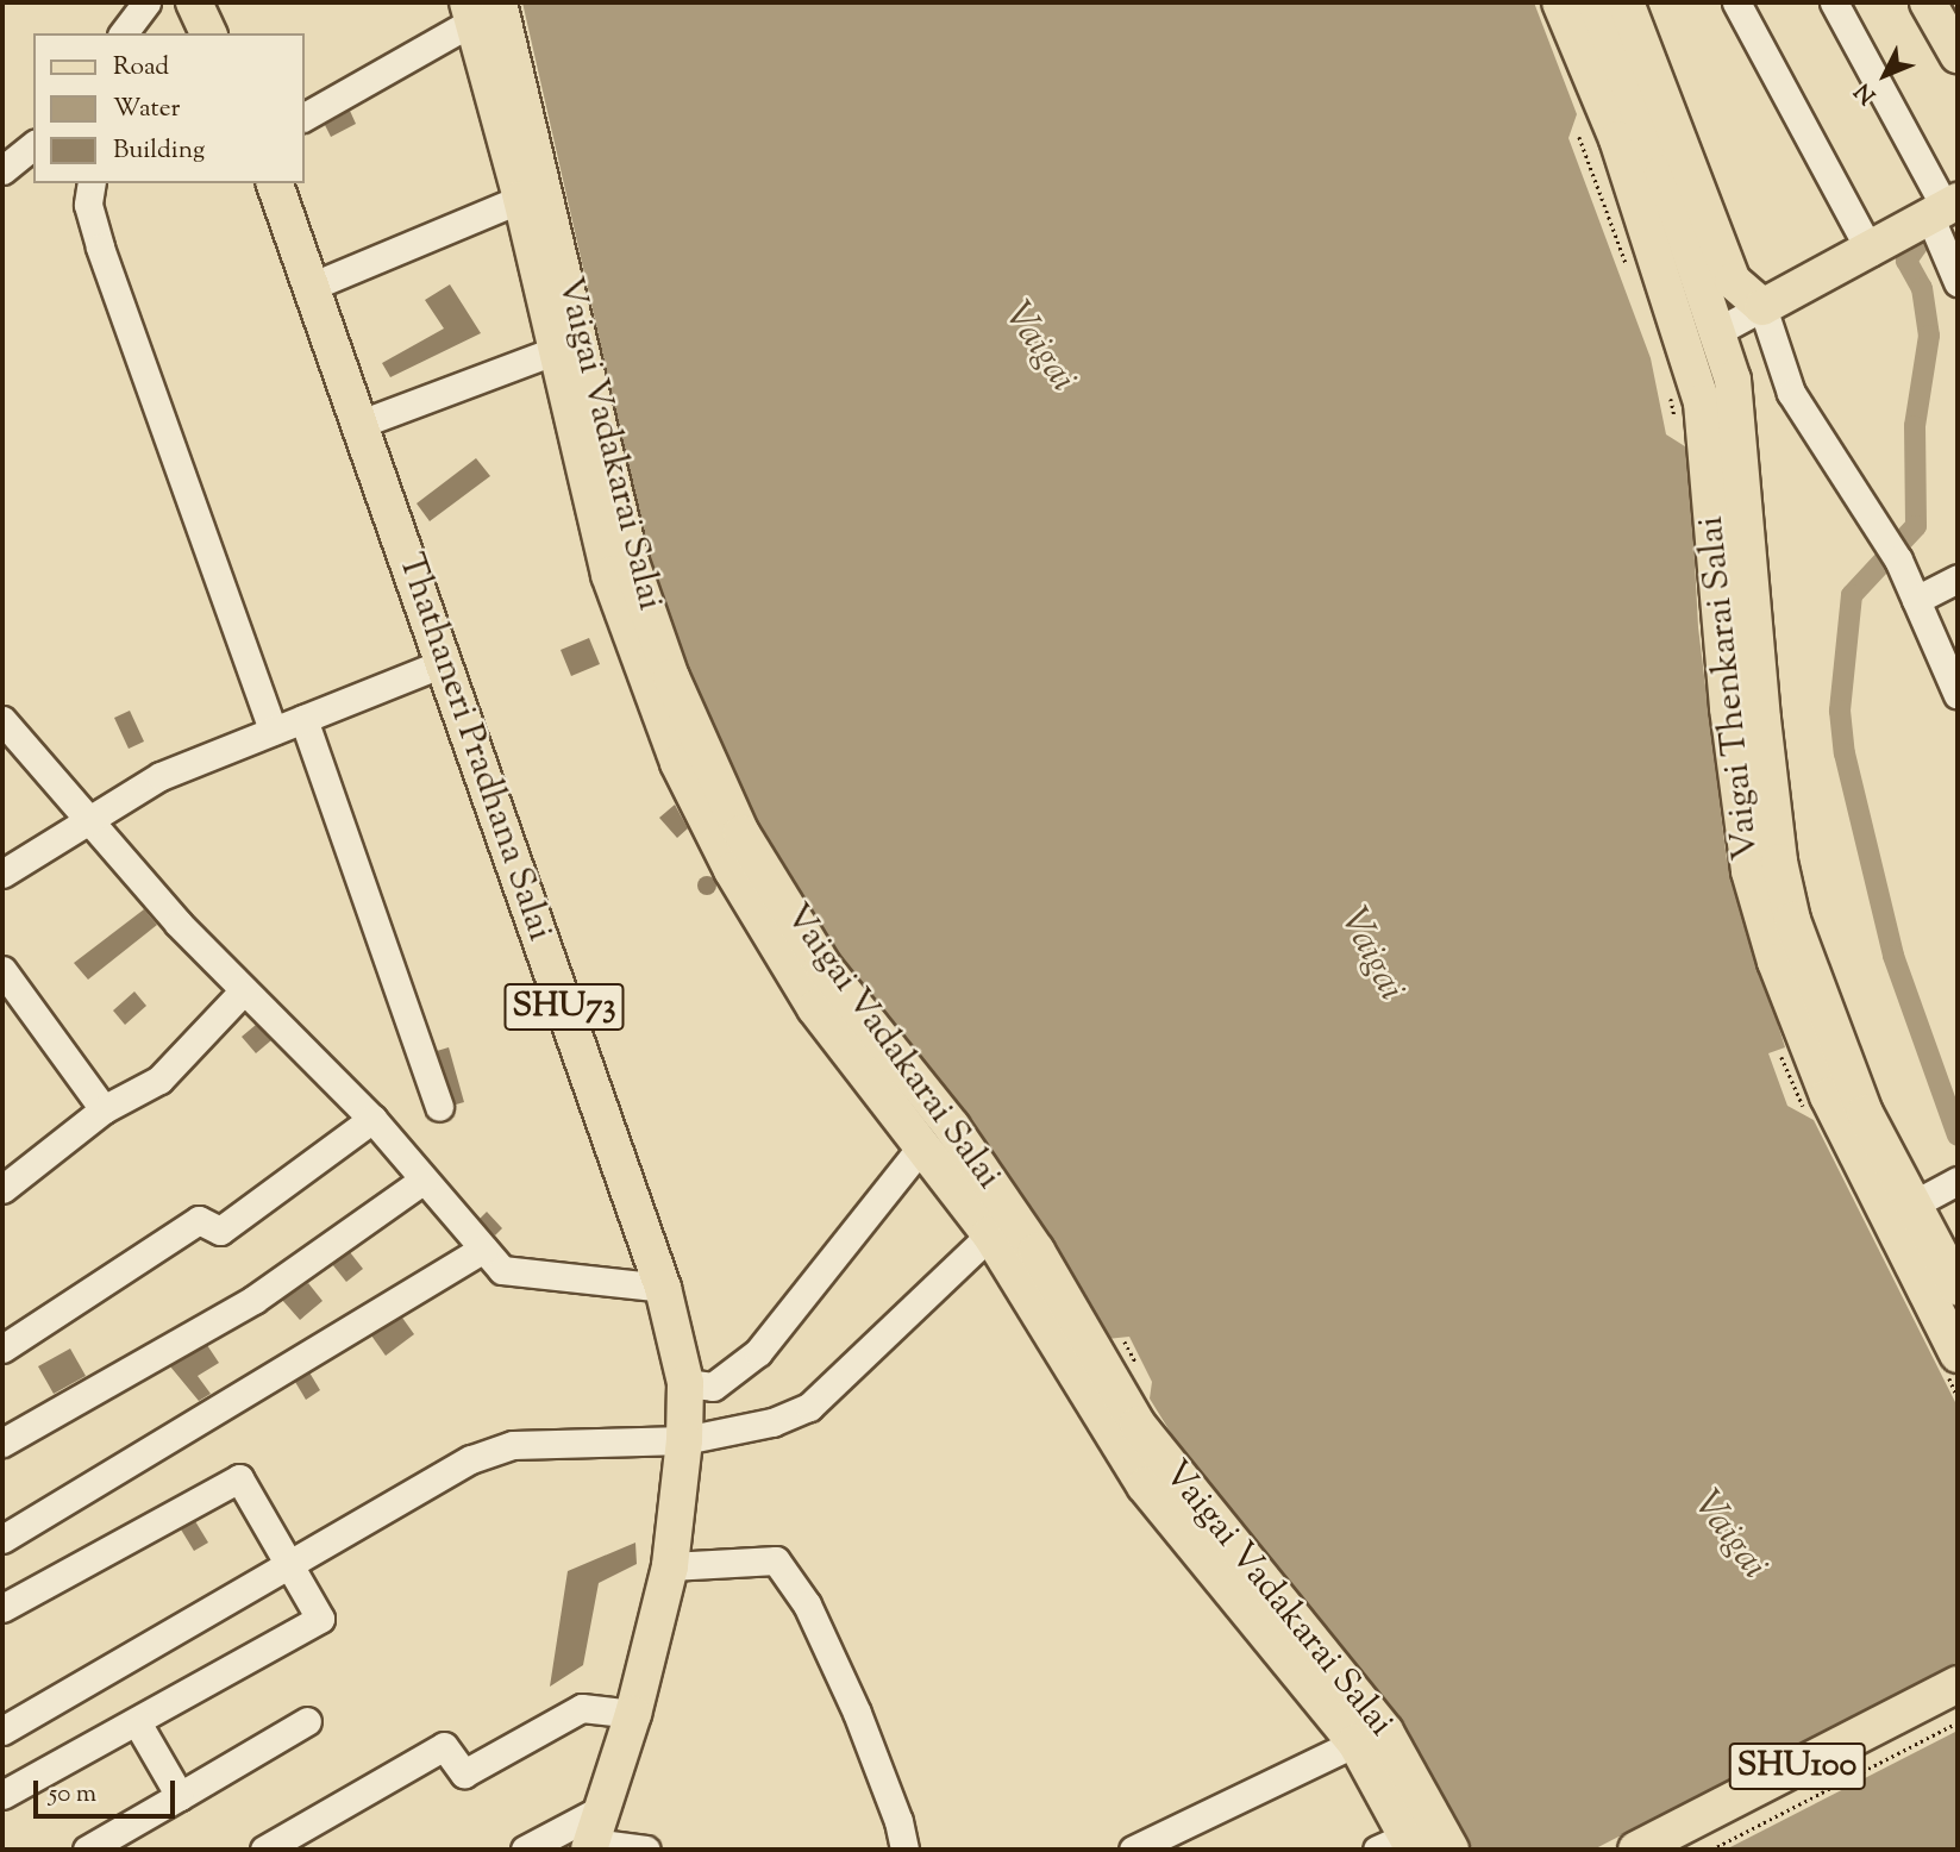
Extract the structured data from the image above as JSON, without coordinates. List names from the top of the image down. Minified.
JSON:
{"streets":{"main road":["Vaigai Vadakarai Salai","Vaigai Thenkarai Salai","Thathaneri Pradhana Salai","SHU73","SHU100"]},"water":["Vaigai"],"legend":["Road","Water","Building"],"scale_bar":"50 m","north":"bottom left"}
